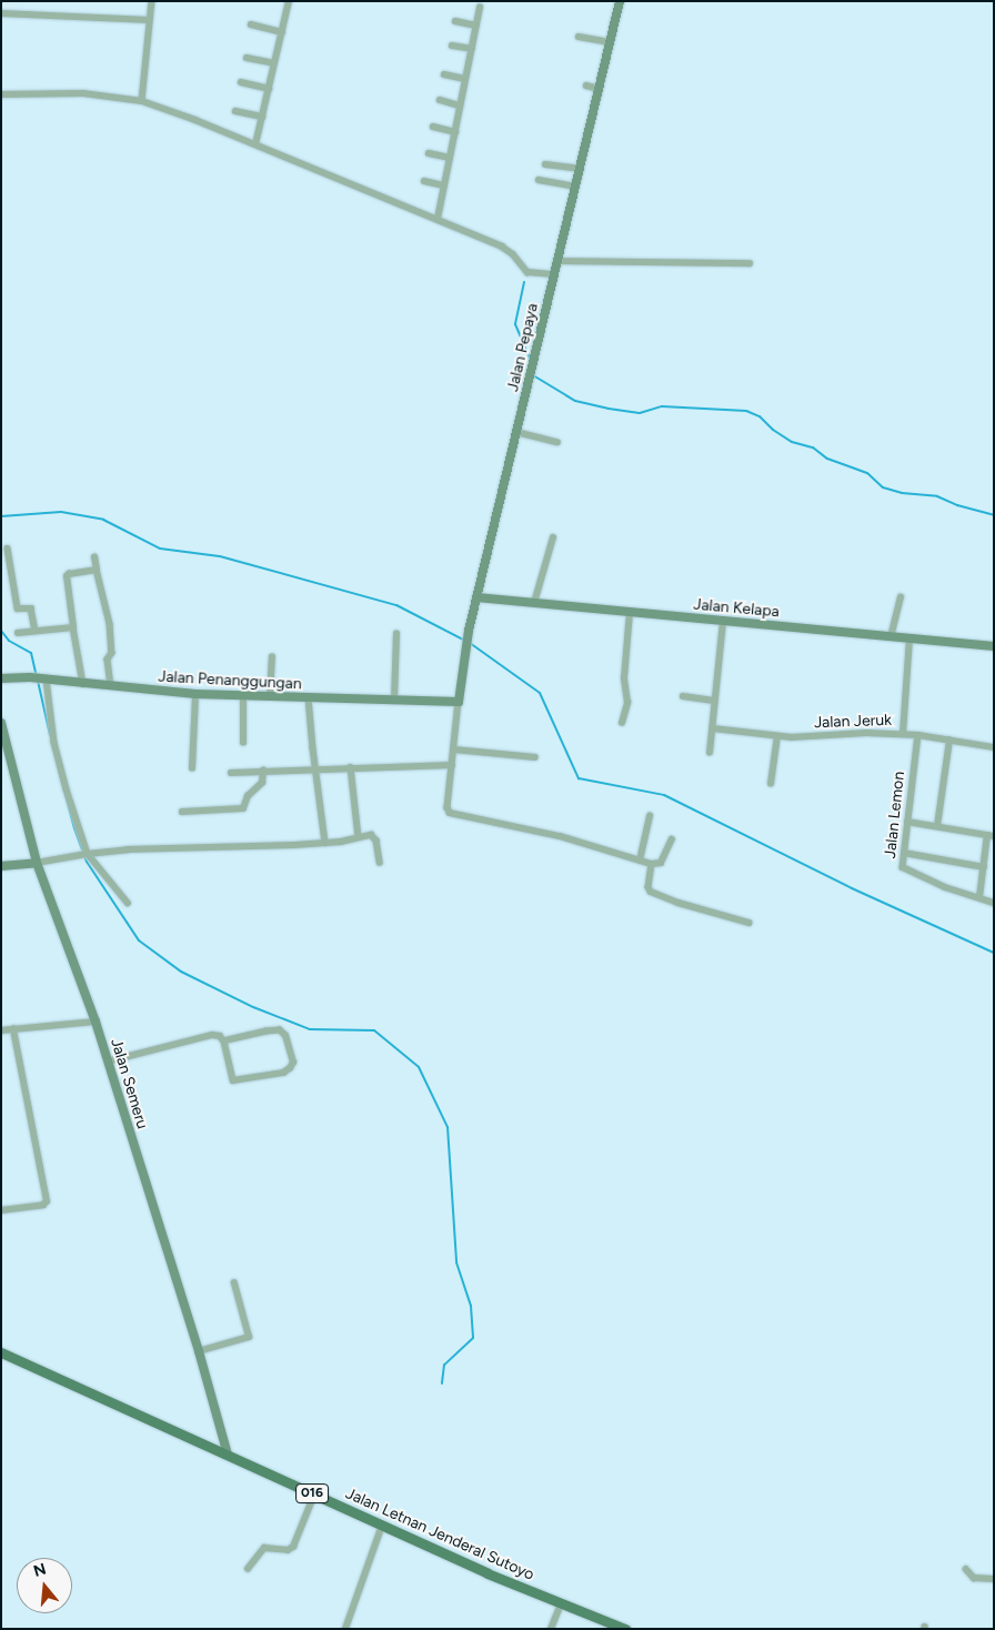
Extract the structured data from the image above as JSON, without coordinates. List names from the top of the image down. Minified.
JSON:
{"streets":{"main road":["016","Jalan Letnan Jenderal Sutoyo"],"street":["Jalan Pepaya","Jalan Kelapa","Jalan Penanggungan","Jalan Jeruk","Jalan Lemon","Jalan Semeru"]},"crossings":[["Jalan Pepaya","Jalan Kelapa"],["Jalan Pepaya","Jalan Penanggungan"],["Jalan Jeruk","Jalan Lemon"],["Jalan Semeru","Jalan Letnan Jenderal Sutoyo"]],"north":"top"}
